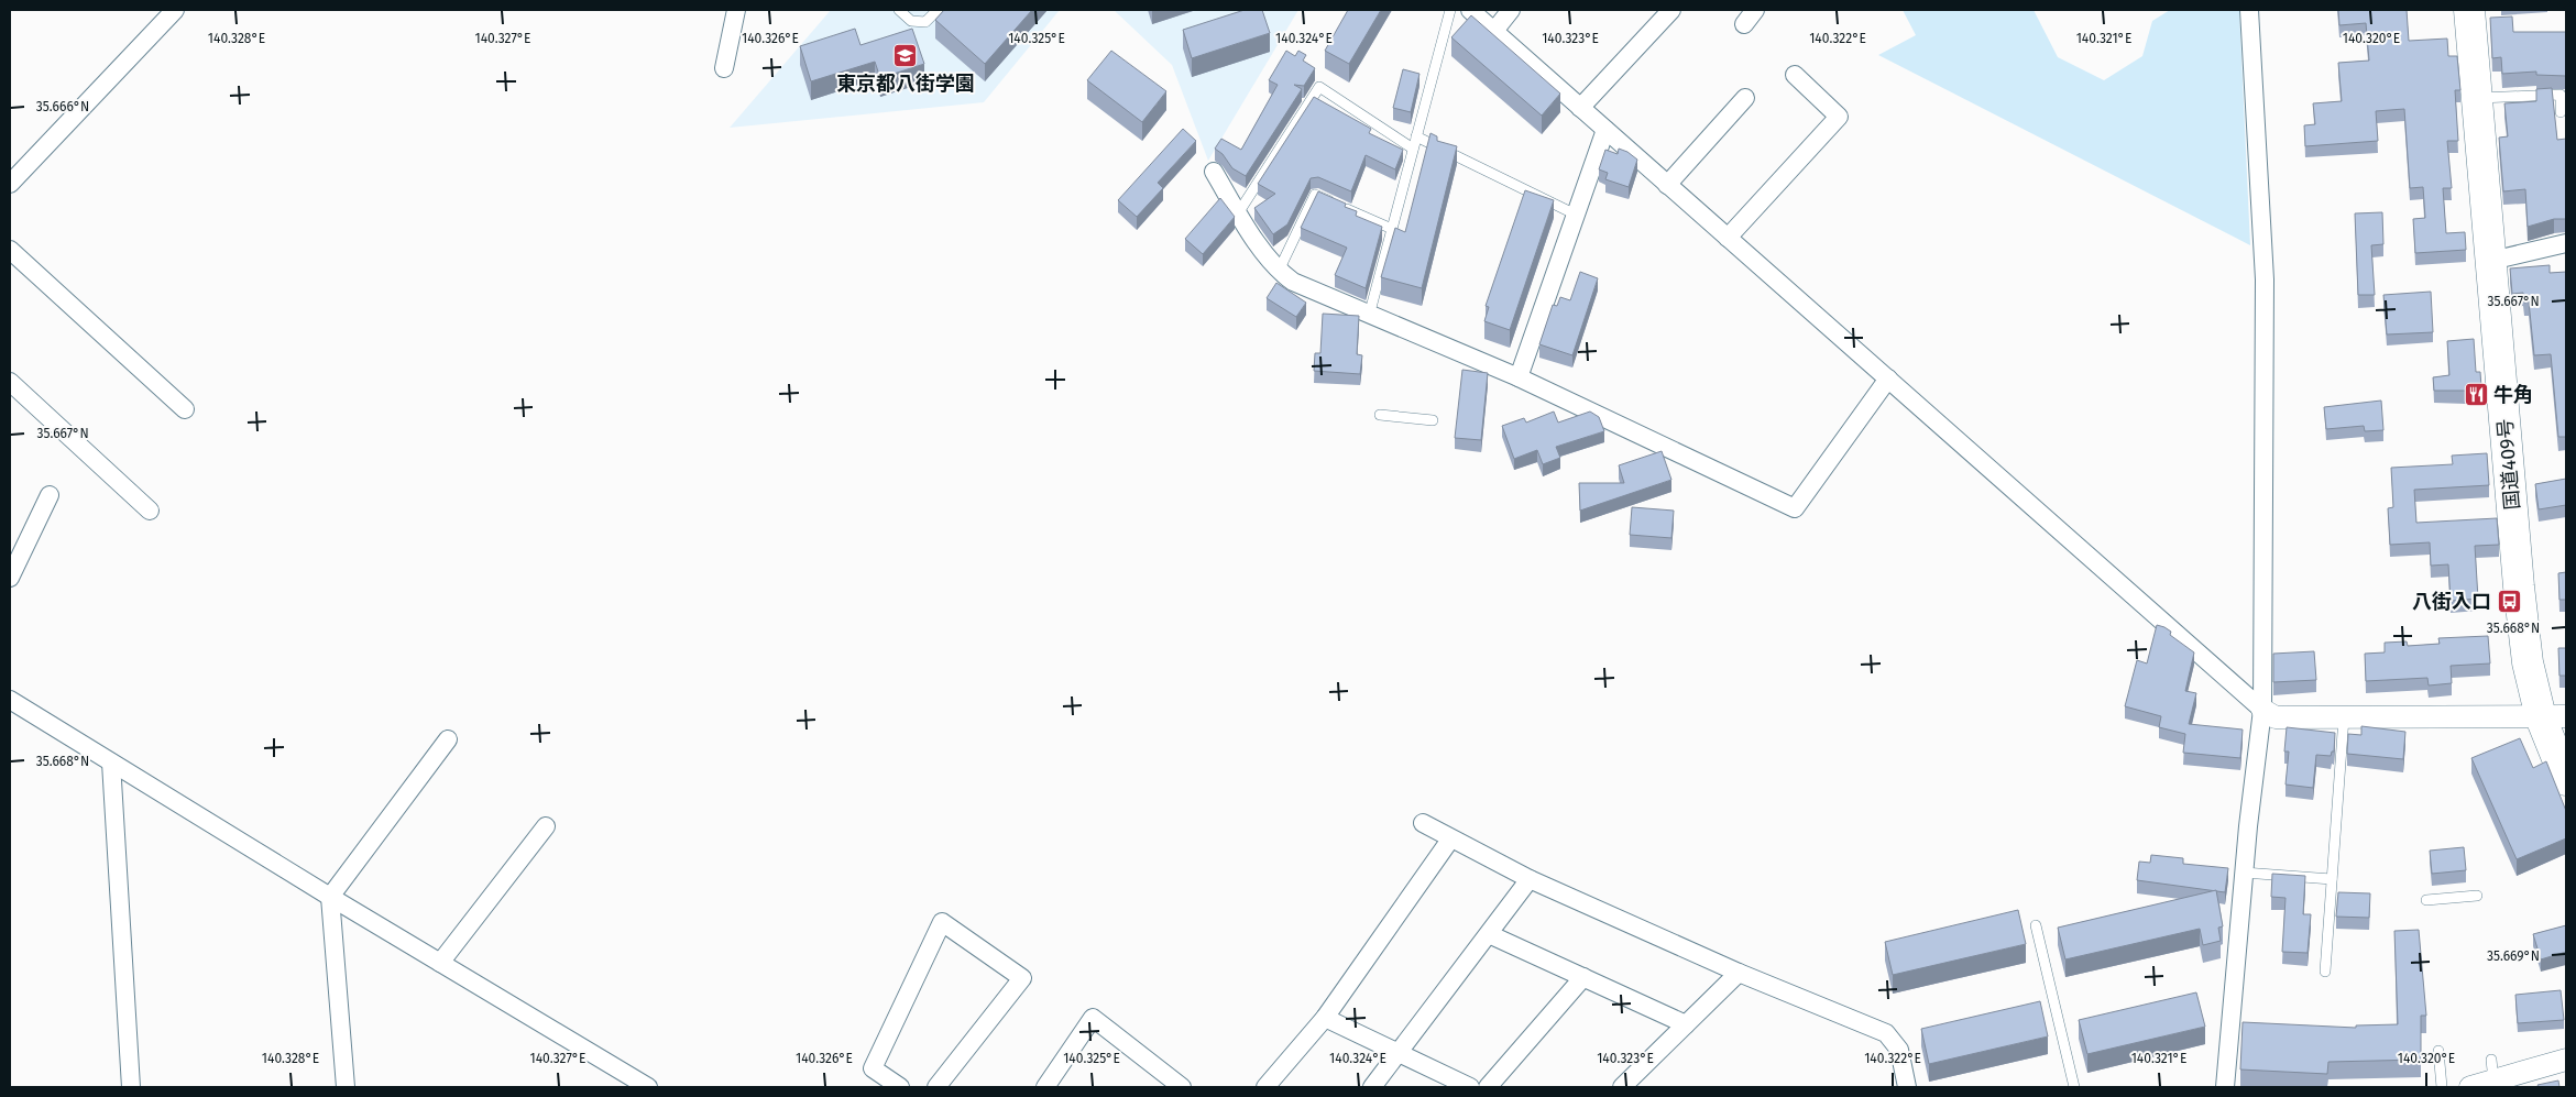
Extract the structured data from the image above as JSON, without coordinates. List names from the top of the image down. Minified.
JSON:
{"streets":{"highway":["国道409号"]},"places":{"school or university":["東京都八街学園"],"restaurant":["牛角"],"bus stop":["八街入口"]},"coordinates":["140.328°E","140.327°E","140.326°E","140.325°E","140.324°E","140.323°E","140.322°E","140.321°E","140.320°E","35.666°N","35.667°N","35.668°N","35.669°N"]}
